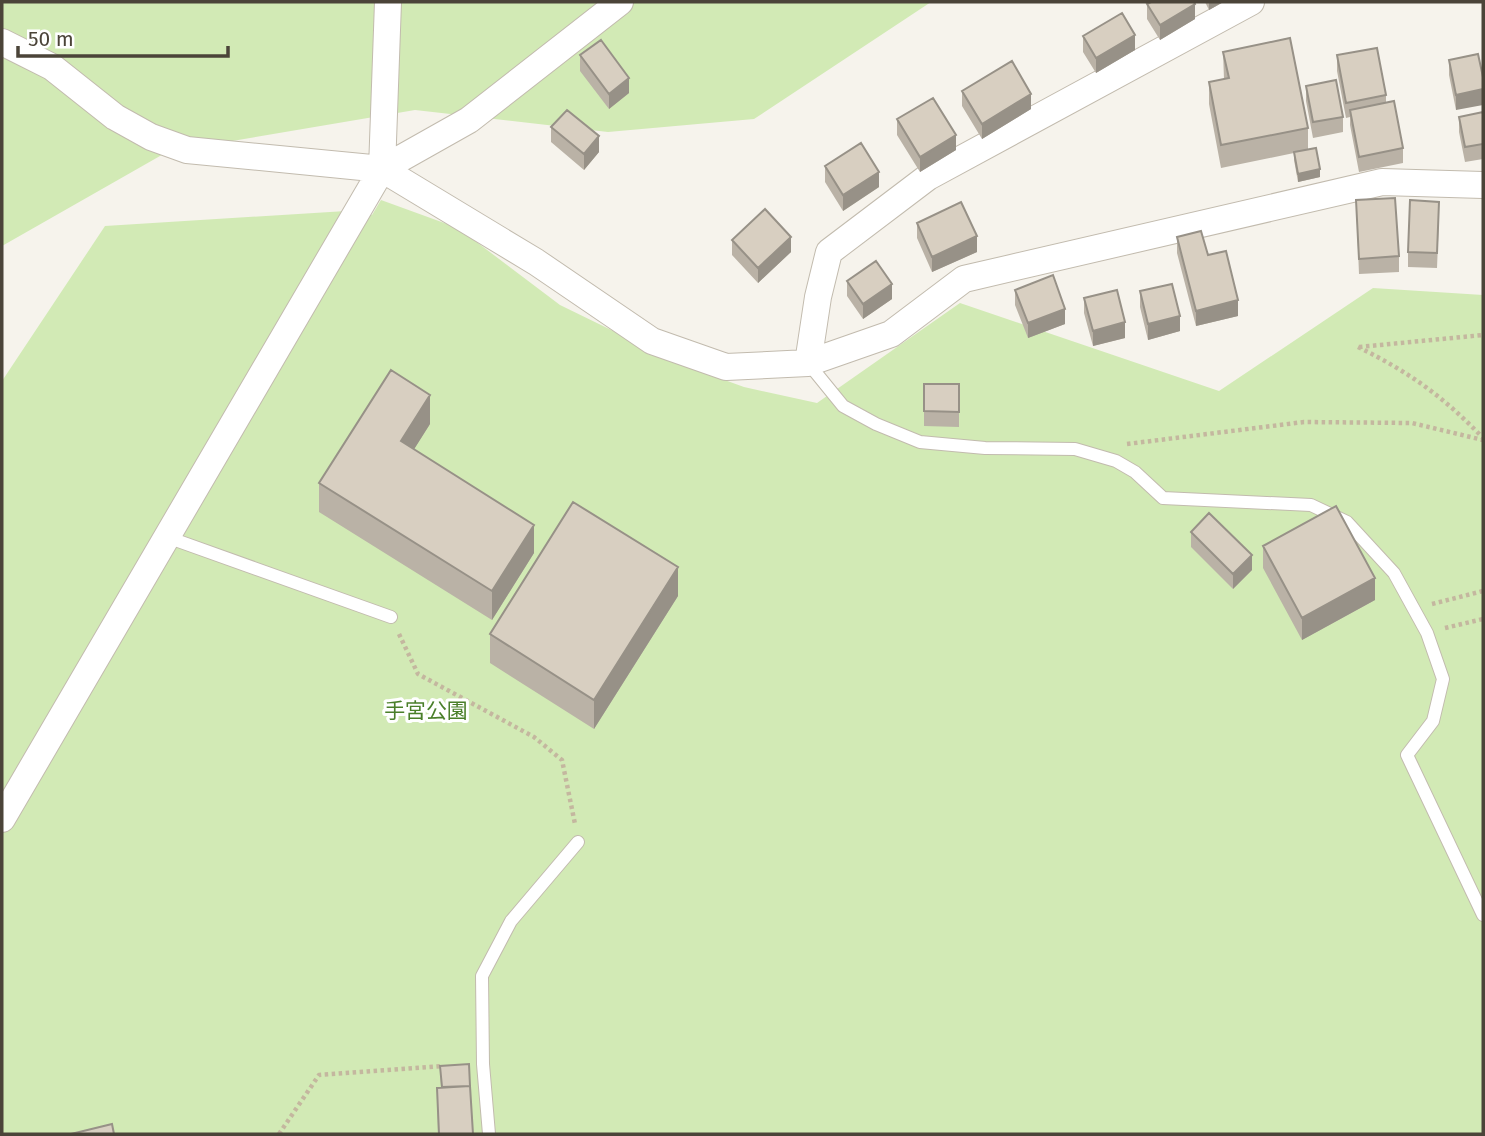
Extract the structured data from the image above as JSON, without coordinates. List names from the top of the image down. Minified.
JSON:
{"parks":["手宮公園"],"scale_bar":"50 m"}
